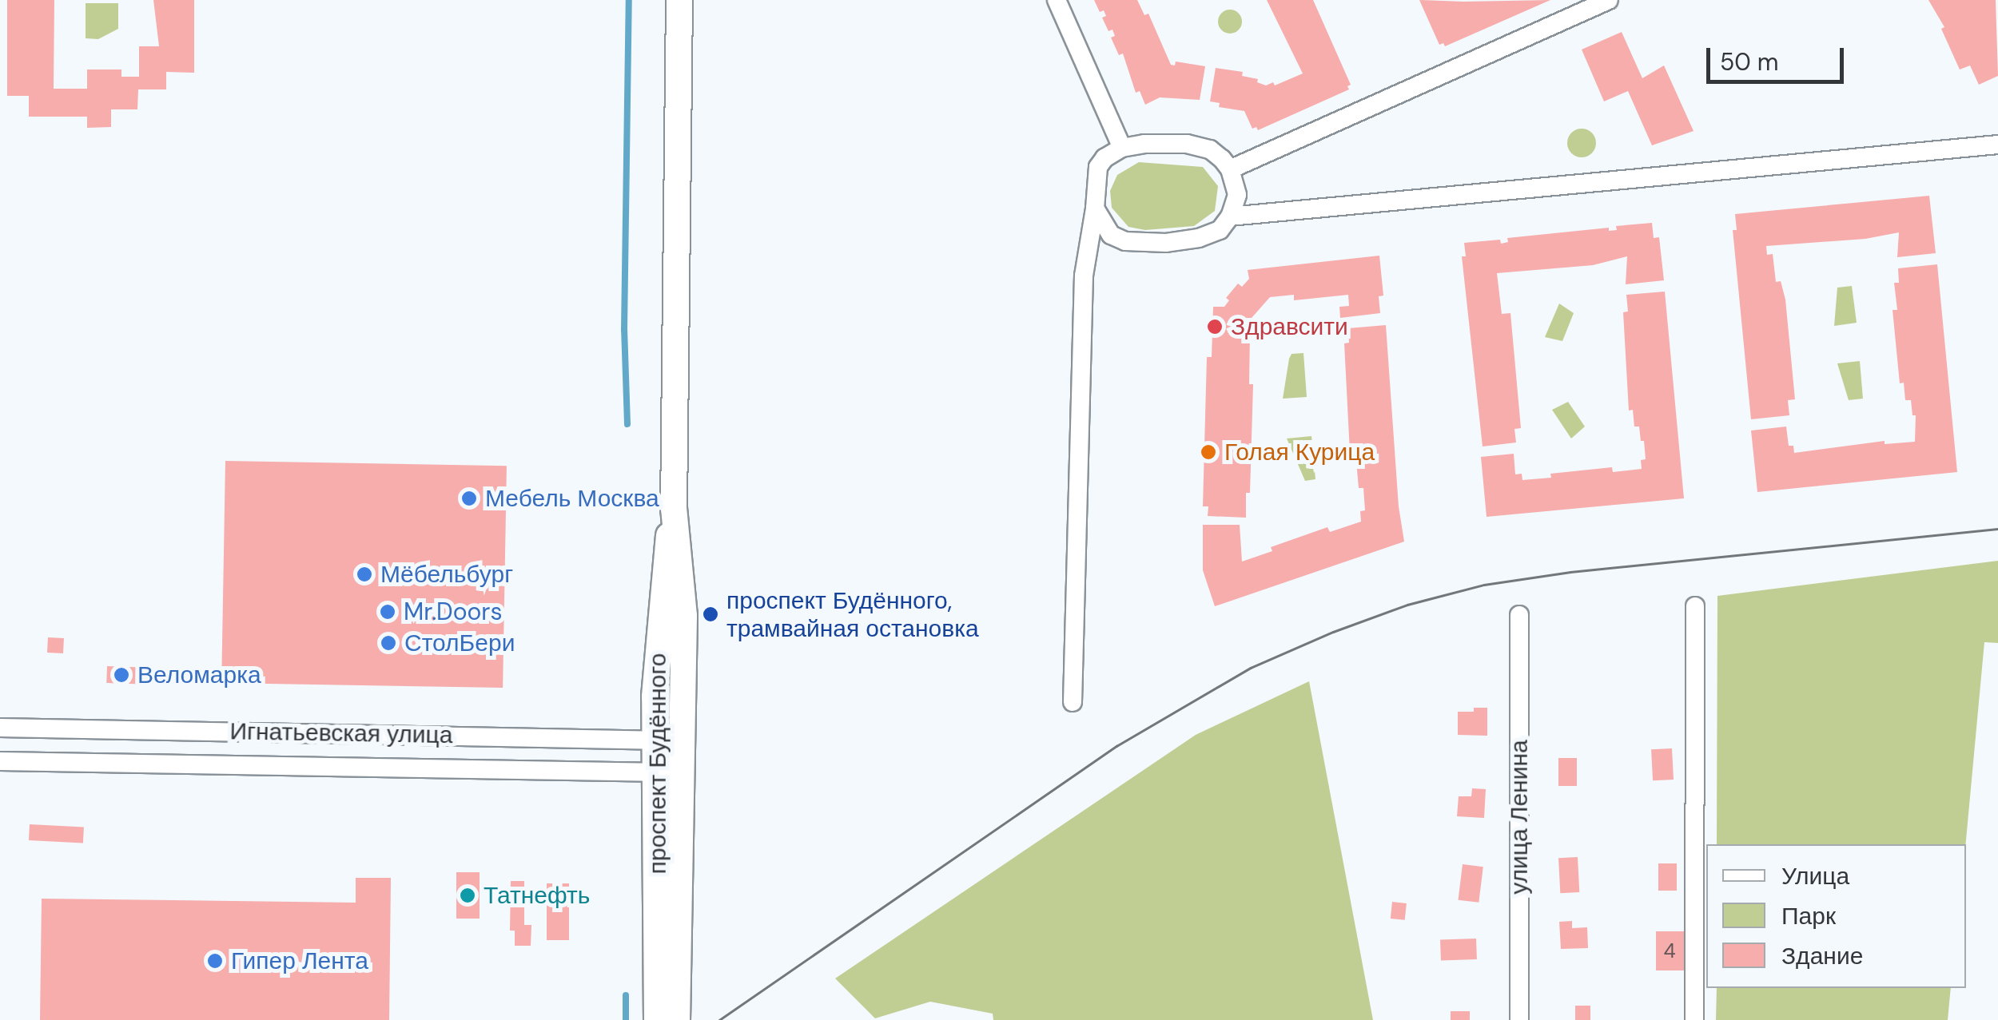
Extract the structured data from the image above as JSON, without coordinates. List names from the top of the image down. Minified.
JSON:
{"streets":{"main road":["проспект Будённого"],"street":["Игнатьевская улица","улица Ленина"]},"crossings":[["Игнатьевская улица","проспект Будённого"]],"places":["Здравсити","Голая Курица","Мебель Москва","Мёбельбург","Mr.Doors","проспект Будённого, трамвайная остановка","СтолБери","Веломарка","Татнефть","Гипер Лента"],"house_numbers":["4"],"legend":["Улица","Парк","Здание"],"scale_bar":"50 m"}
